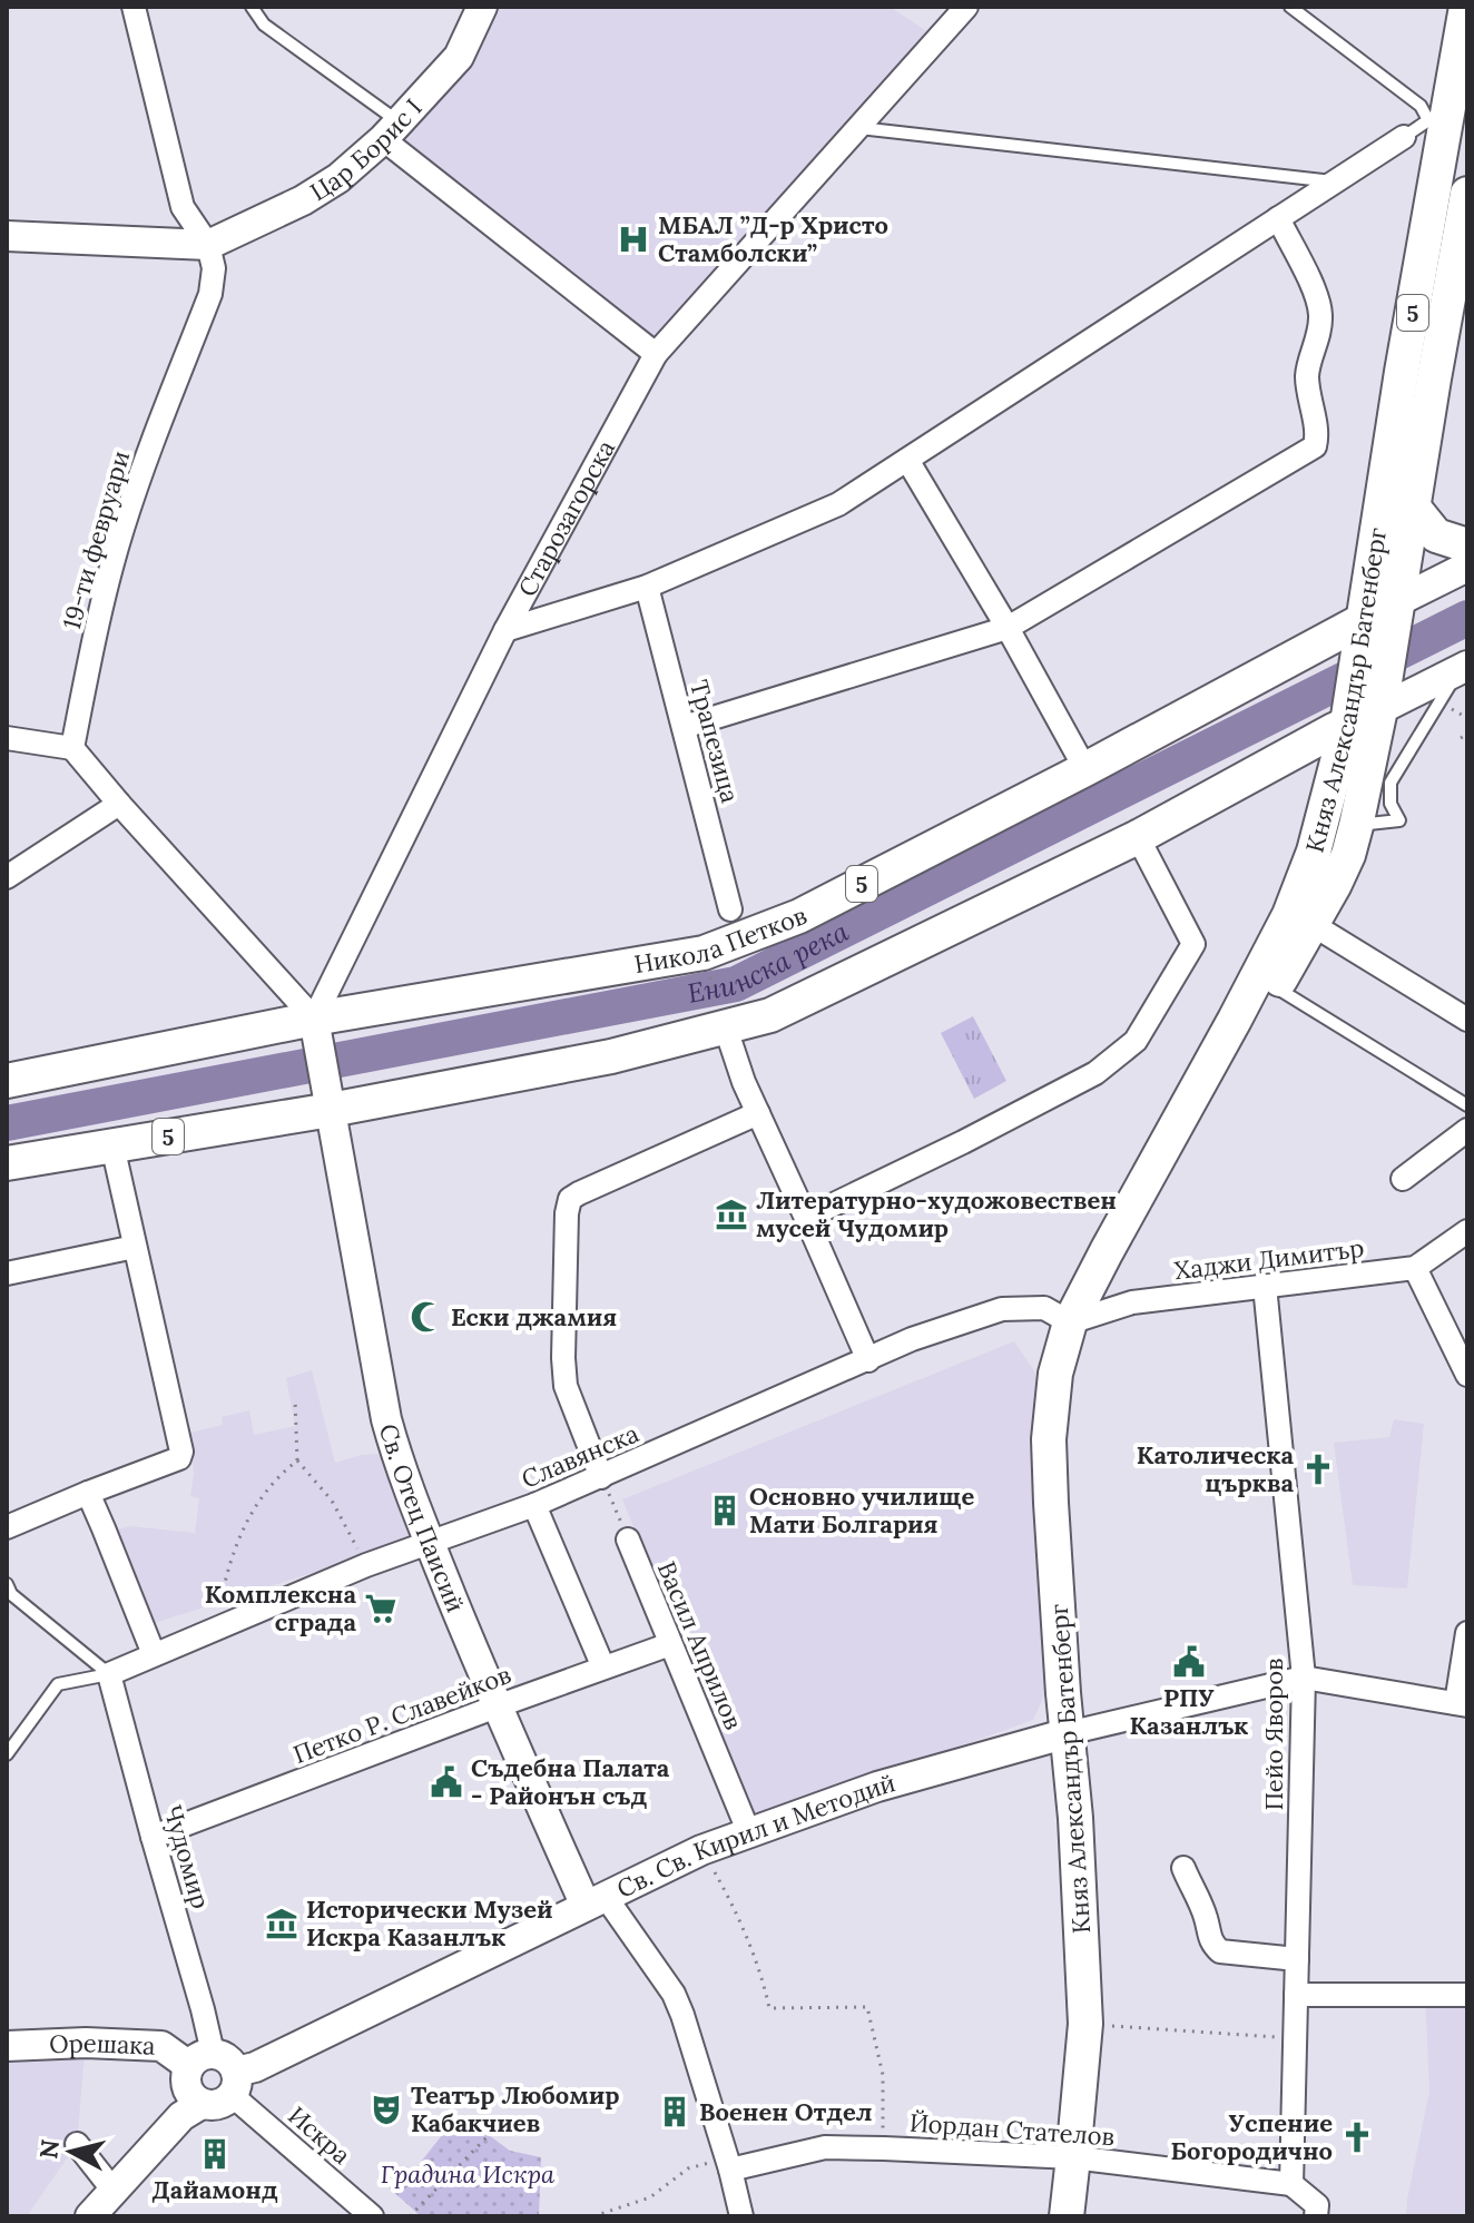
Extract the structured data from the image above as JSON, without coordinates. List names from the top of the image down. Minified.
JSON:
{"streets":{"main road":["Цар Борис I","5","Княз Александър Батенберг","Никола Петков","Св. Отец Паисий","Св. Св. Кирил и Методий","Орешака"],"street":["Старозагорска","19-ти февруари","Трапезица","Хаджи Димитър","Славянска","Васил Априлов","Петко Р. Славейков","Пейо Яворов","Чудомир","Йордан Стателов","Искра"]},"crossings":[["Цар Борис I","19-ти февруари"],["5","Княз Александър Батенберг"],["5","Св. Отец Паисий"],["Старозагорска","Никола Петков"],["Княз Александър Батенберг","Никола Петков"],["Княз Александър Батенберг","Хаджи Димитър"],["Княз Александър Батенберг","Славянска"],["Княз Александър Батенберг","Св. Св. Кирил и Методий"],["Княз Александър Батенберг","Йордан Стателов"],["Хаджи Димитър","Славянска"],["Хаджи Димитър","Пейо Яворов"],["Славянска","Св. Отец Паисий"],["Славянска","Чудомир"],["Св. Отец Паисий","Петко Р. Славейков"],["Св. Отец Паисий","Св. Св. Кирил и Методий"],["Св. Отец Паисий","Йордан Стателов"],["Васил Априлов","Петко Р. Славейков"],["Васил Априлов","Св. Св. Кирил и Методий"],["Петко Р. Славейков","Чудомир"],["Пейо Яворов","Св. Св. Кирил и Методий"],["Пейо Яворов","Йордан Стателов"],["Св. Св. Кирил и Методий","Чудомир"],["Св. Св. Кирил и Методий","Орешака"],["Св. Св. Кирил и Методий","Искра"],["Чудомир","Орешака"],["Чудомир","Искра"],["Орешака","Искра"]],"water":["Енинска река"],"parks":["Градина Искра"],"places":{"hospital":["МБАЛ ”Д-р Христо Стамболски”"],"museum":["Литературно-художовествен мусей Чудомир","Исторически Музей Искра Казанлък"],"mosque":["Ески джамия"],"church":["Католическа църква","Успение Богородично"],"building":["Основно училище Мати Болгария","Военен Отдел","Дайамонд"],"supermarket":["Комплексна сграда"],"public building":["РПУ Казанлък","Съдебна Палата - Районън съд"],"theatre":["Театър Любомир Кабакчиев"]},"north":"left"}
